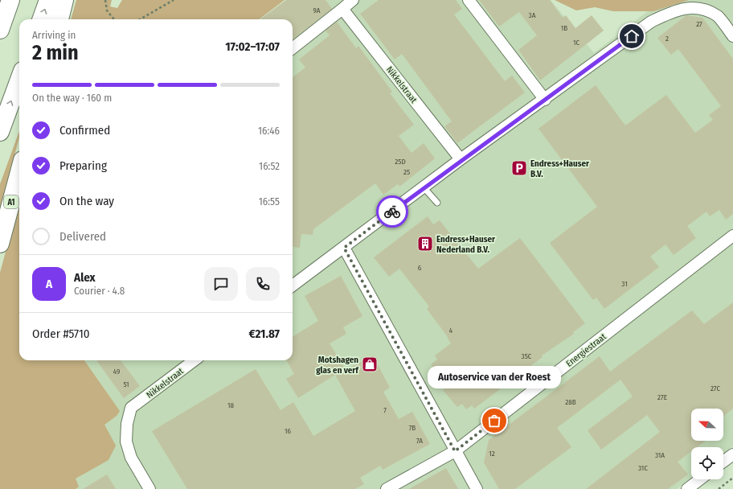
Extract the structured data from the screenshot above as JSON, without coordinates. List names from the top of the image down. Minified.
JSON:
{"streets":{"highway":["A1"],"street":["Nikkelstraat","Energiestraat"]},"places":{"parking":["Endress+Hauser B.V."],"building":["Endress+Hauser Nederland B.V."],"shop":["Motshagen glas en verf"],"other":["Autoservice van der Roest"]},"house_numbers":["9A","3A","27","1B","2","1C","25D","25","6","31","4","35C","49","51","27C","27E","28B","18","7","7B","16","7A","12","31A","31C"],"north":"left","page":{"heading":["2 min","Arriving in","17:02–17:07"],"panel":["Alex","Courier · 4.8","Order #5710","€21.87"],"bar":"On the way · 160 m","list":[["Confirmed","16:46"],["Preparing","16:52"],["On the way","16:55"],"Delivered"],"round":"A","bubble":"Autoservice van der Roest"}}
